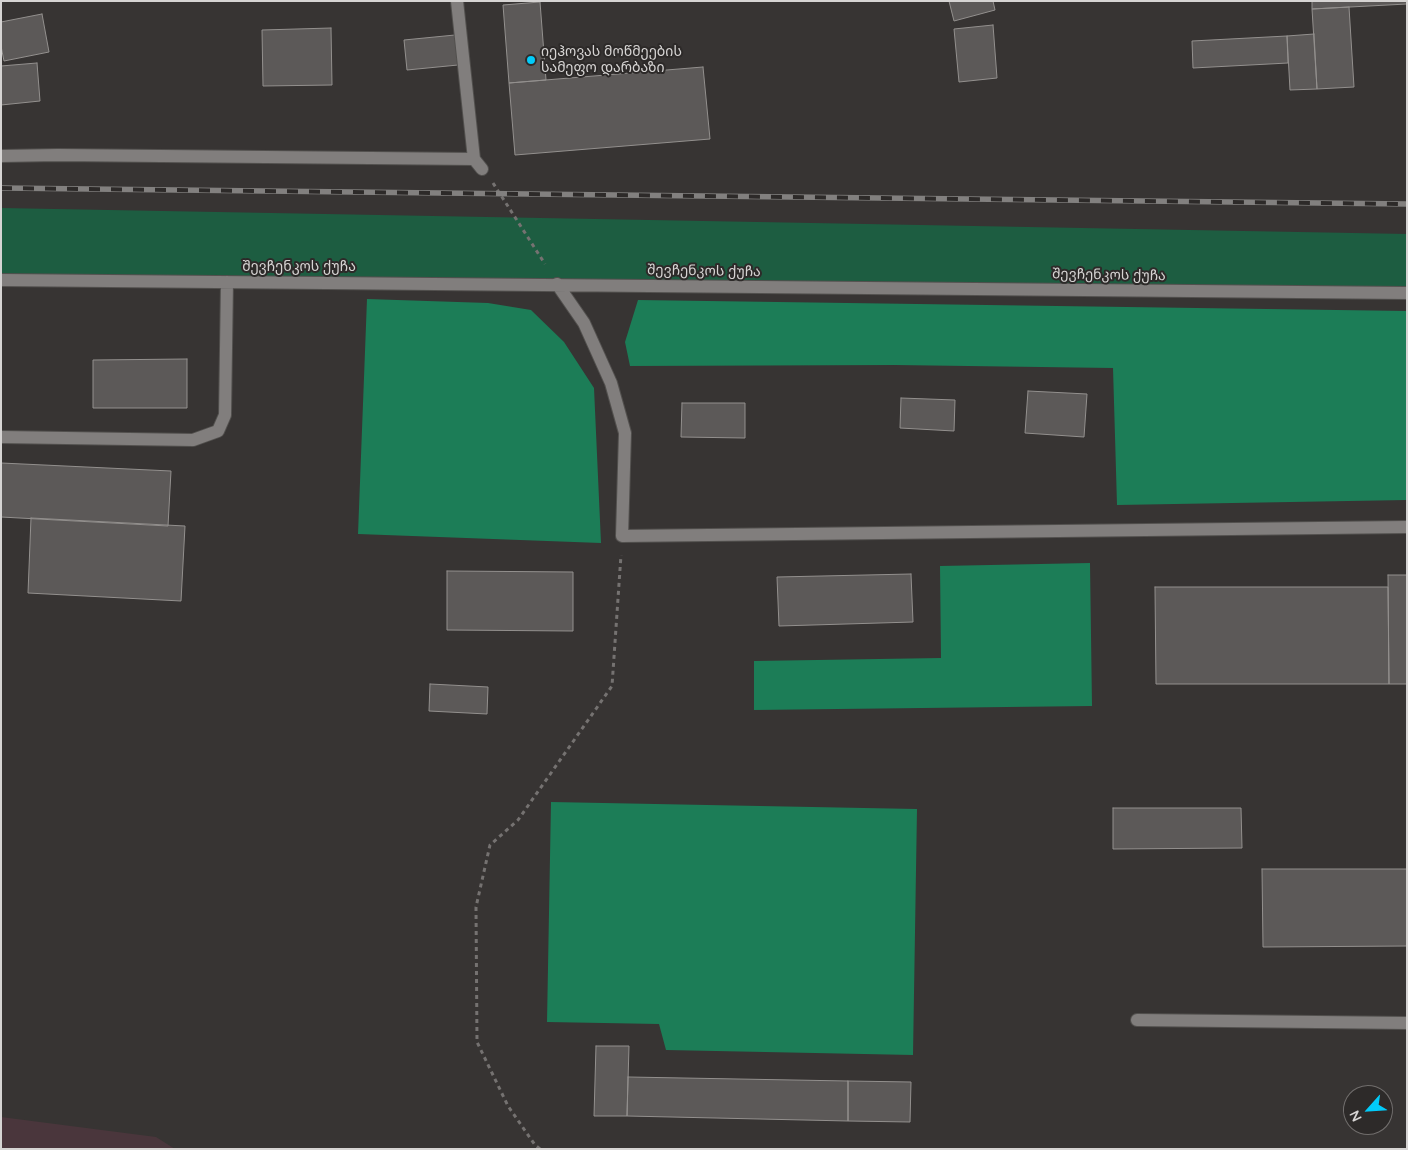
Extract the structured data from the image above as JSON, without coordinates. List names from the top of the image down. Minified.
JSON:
{"streets":{"street":["შევჩენკოს ქუჩა"]},"places":["იეჰოვას მოწმეების სამეფო დარბაზი"],"north":"bottom left"}
